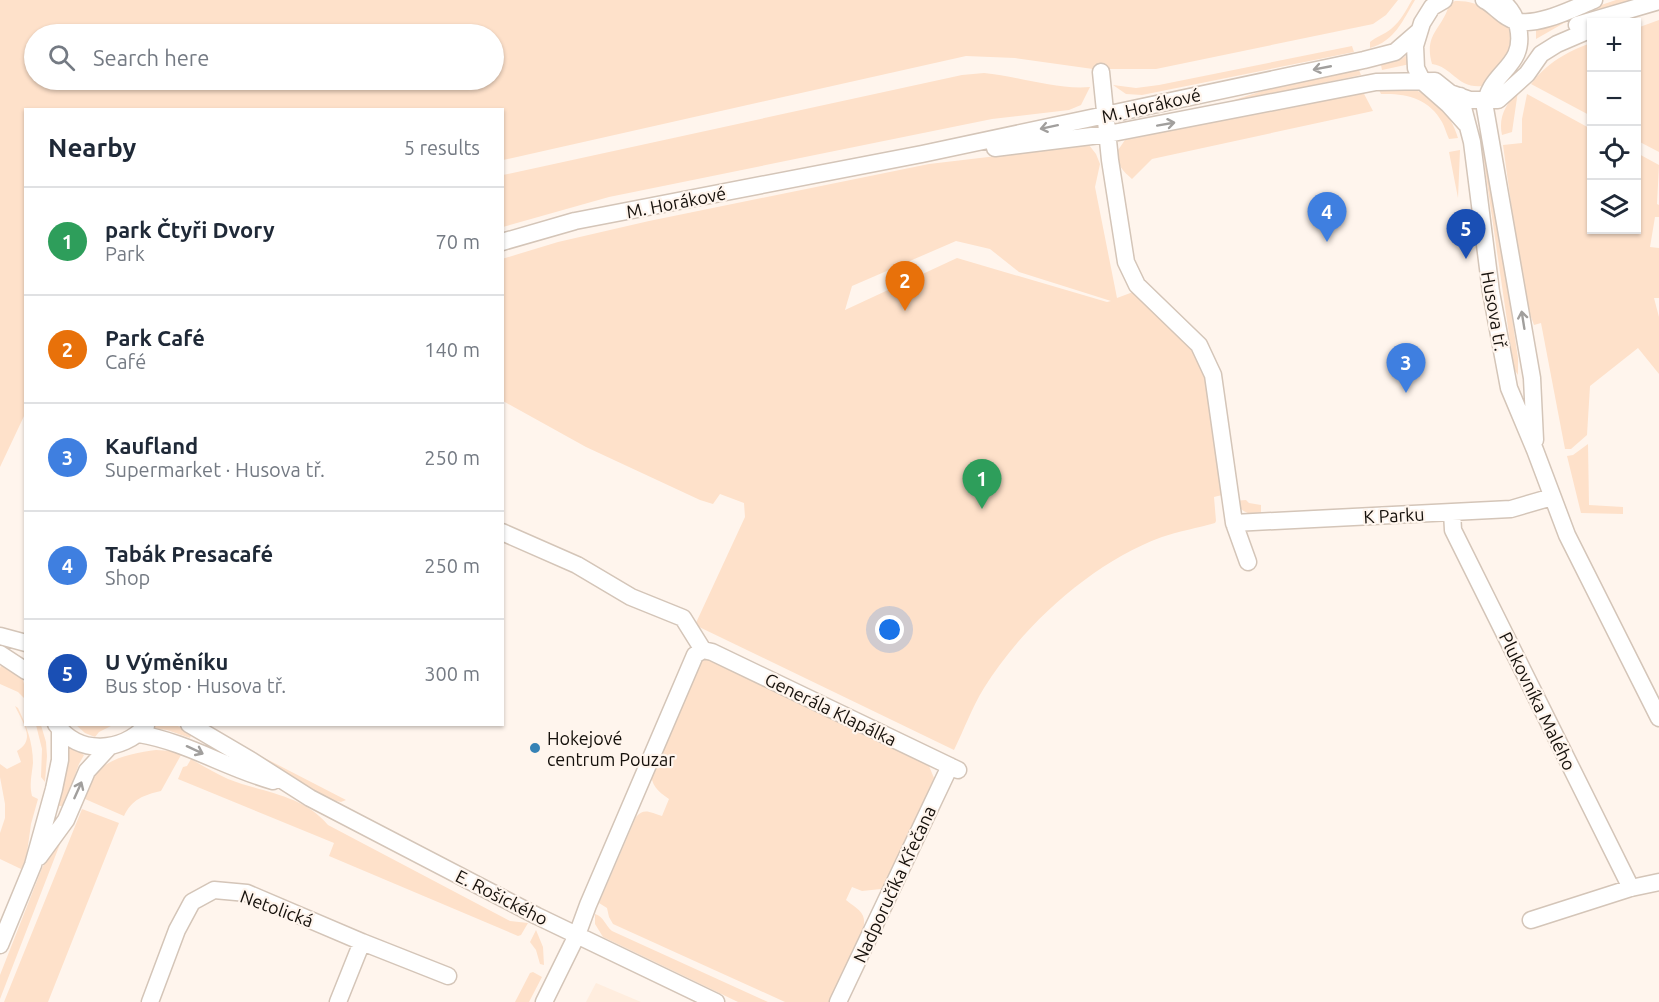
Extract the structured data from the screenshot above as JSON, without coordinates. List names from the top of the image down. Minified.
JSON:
{"streets":{"street":["M. Horákové","Husova tř.","K Parku","Plukovníka Malého","Generála Klapálka","Nadporučíka Křečana","E. Rošického","Netolická"]},"crossings":[["Husova tř.","K Parku"],["K Parku","Plukovníka Malého"],["Generála Klapálka","Nadporučíka Křečana"]],"places":["Hokejové centrum Pouzar"],"page":{"map_buttons":["+","−"],"search":"Search here","heading":["Nearby","5 results"],"list":[{"mark":"1","name":"park Čtyři Dvory","note":"Park","value":"70 m"},{"mark":"2","name":"Park Café","note":"Café","value":"140 m"},{"mark":"3","name":"Kaufland","note":"Supermarket · Husova tř.","value":"250 m"},{"mark":"4","name":"Tabák Presacafé","note":"Shop","value":"250 m"},{"mark":"5","name":"U Výměníku","note":"Bus stop · Husova tř.","value":"300 m"}],"pins":["4","5","2","3","1"]}}
